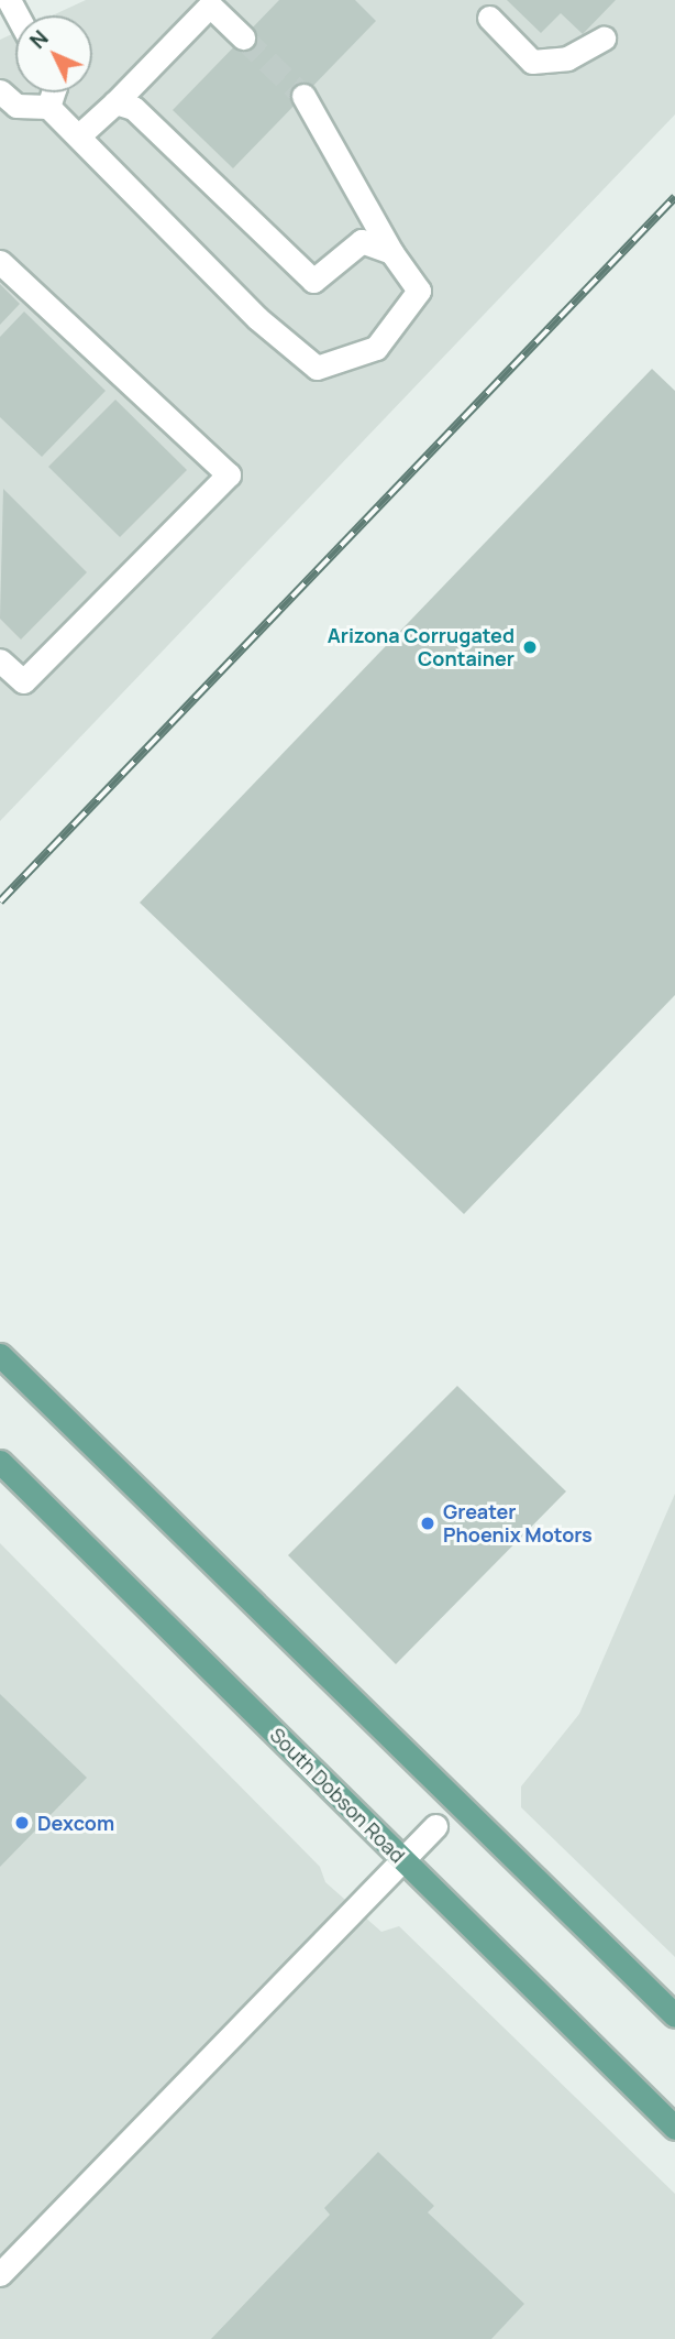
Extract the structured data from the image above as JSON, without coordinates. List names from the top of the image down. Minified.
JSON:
{"streets":{"main road":["South Dobson Road"]},"places":["Arizona Corrugated Container","Greater Phoenix Motors","Dexcom"],"north":"top left"}
